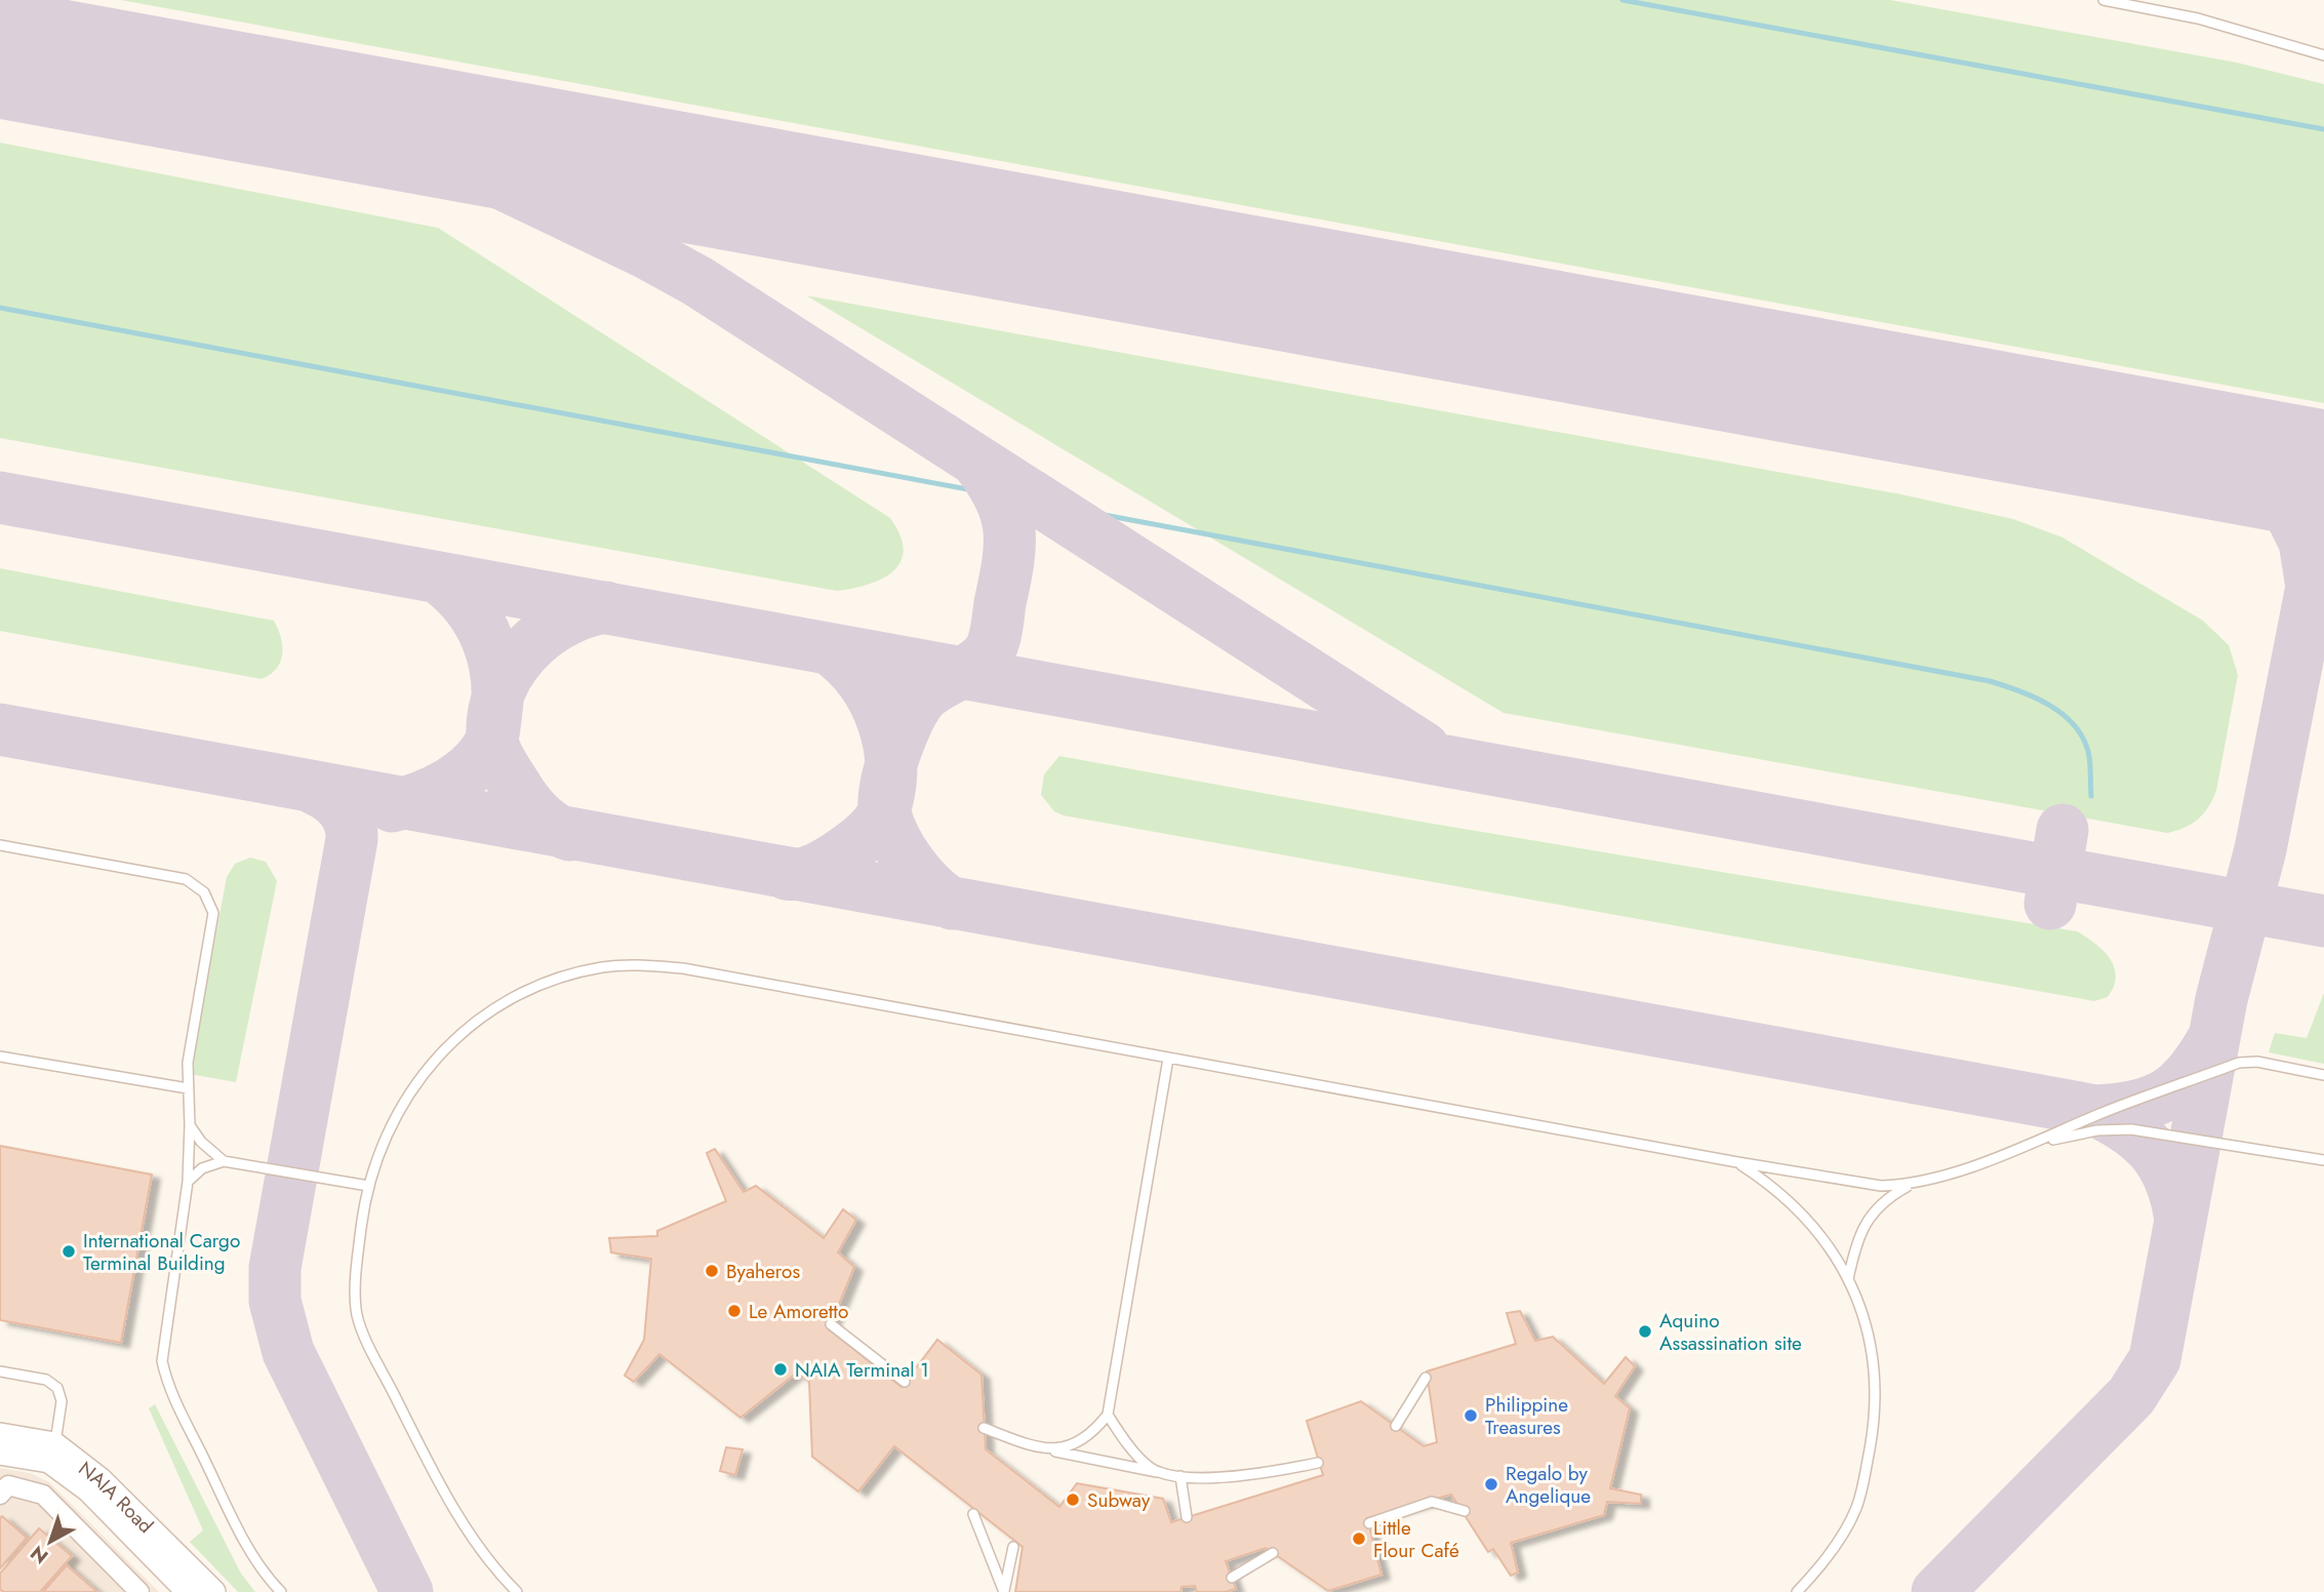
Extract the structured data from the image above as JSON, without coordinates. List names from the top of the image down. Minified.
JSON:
{"streets":{"street":["NAIA Road"]},"places":["International Cargo Terminal Building","Byaheros","Le Amoretto","Aquino Assassination site","NAIA Terminal 1","Philippine Treasures","Regalo by Angelique","Subway","Little Flour Café"],"north":"bottom left"}
